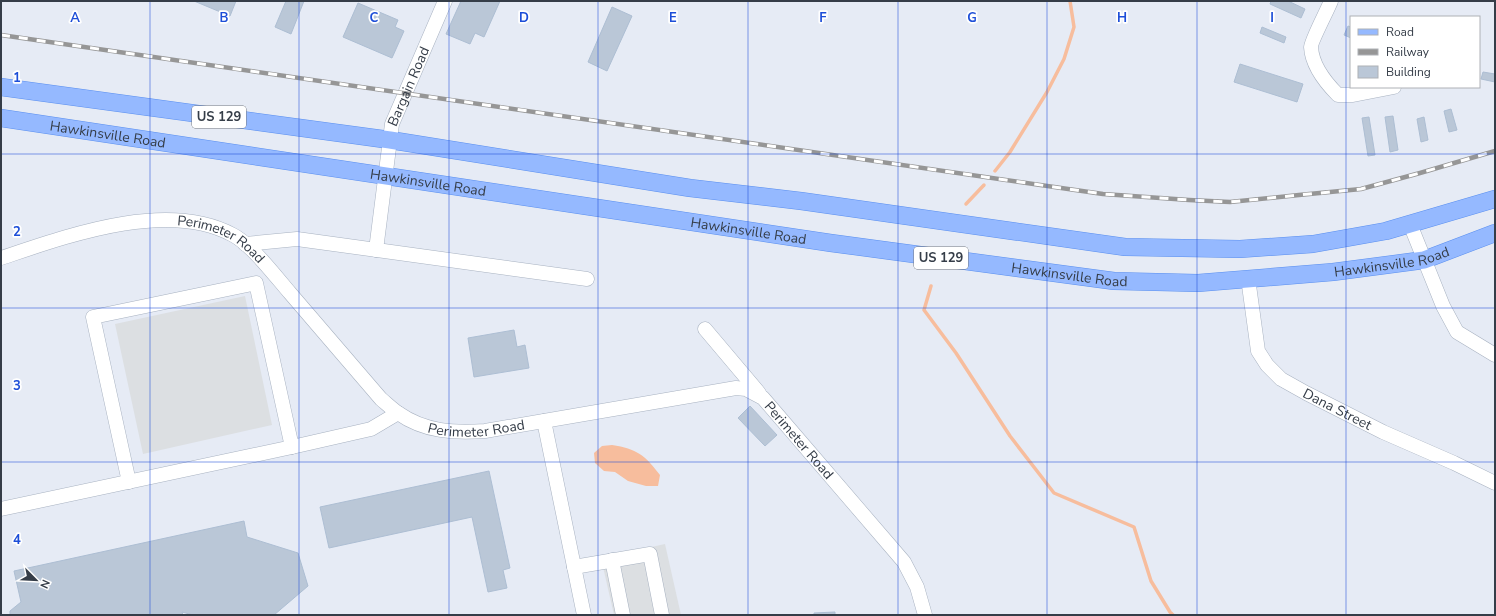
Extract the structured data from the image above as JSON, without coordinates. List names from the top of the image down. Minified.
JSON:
{"streets":{"main road":["US 129","Hawkinsville Road"],"street":["Bargain Road","Perimeter Road","Dana Street"]},"crossings":[["Bargain Road","Hawkinsville Road"],["Hawkinsville Road","Dana Street"]],"legend":["Road","Railway","Building"],"north":"bottom right","grid":{"columns":["A","B","C","D","E","F","G","H","I"],"rows":["1","2","3","4"]}}
